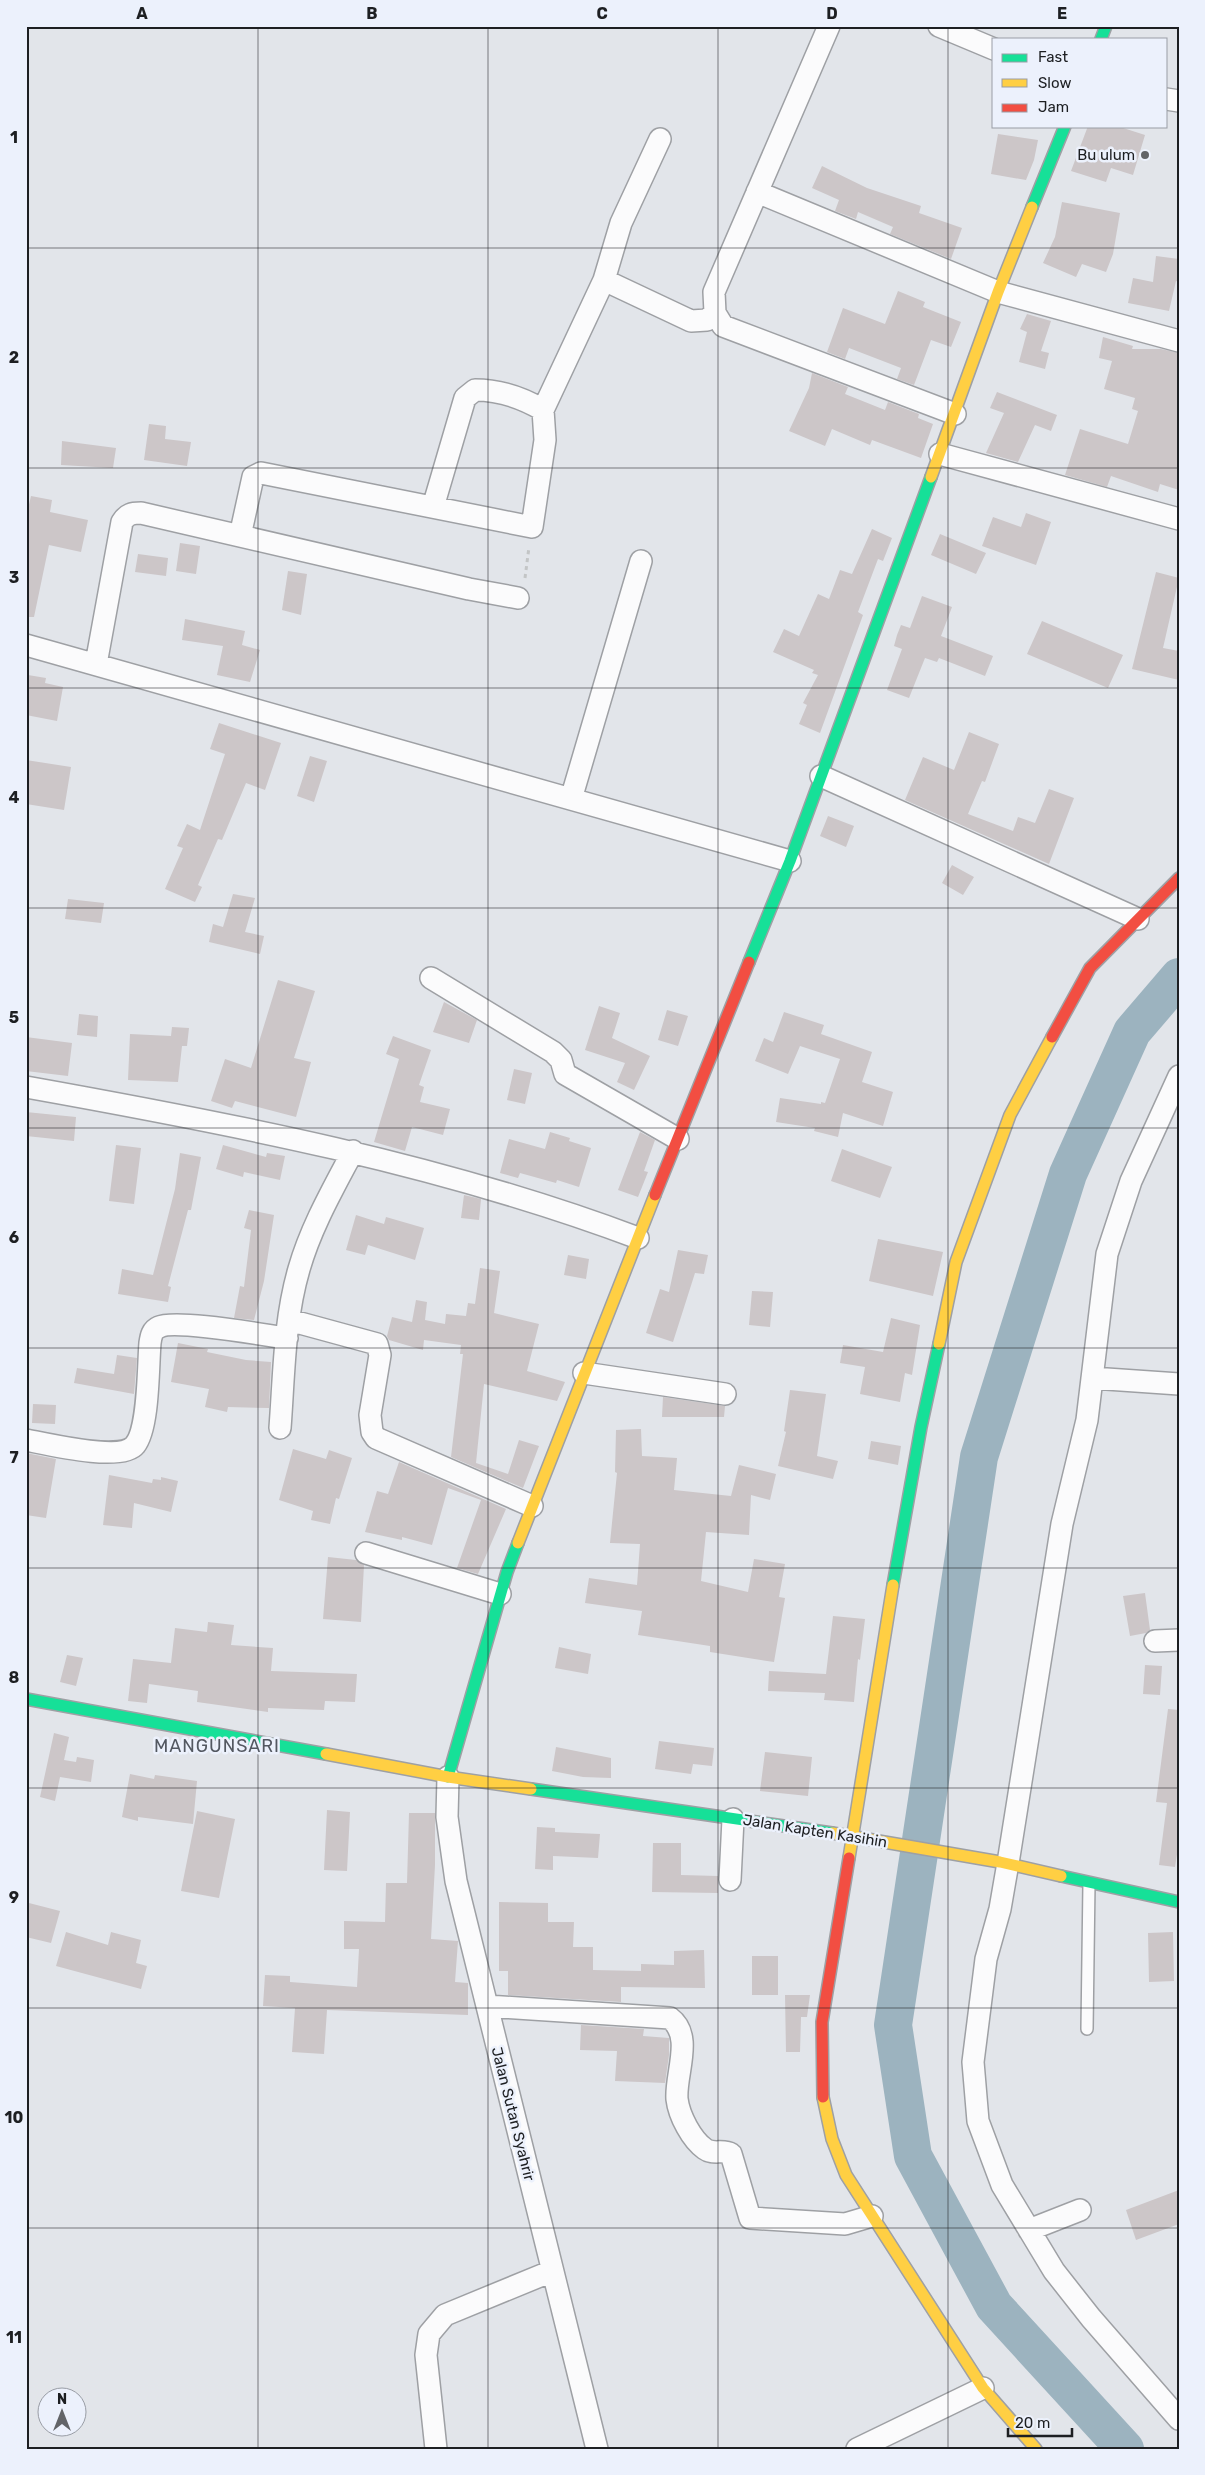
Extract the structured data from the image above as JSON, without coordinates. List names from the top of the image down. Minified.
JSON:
{"streets":{"street":["Jalan Kapten Kasihin","Jalan Sutan Syahrir"]},"crossings":[["Jalan Kapten Kasihin","Jalan Sutan Syahrir"]],"districts":["MANGUNSARI"],"places":["Bu ulum"],"legend":["Fast","Slow","Jam"],"scale_bar":"20 m","north":"top","grid":{"columns":["A","B","C","D","E"],"rows":["1","2","3","4","5","6","7","8","9","10","11"]}}
